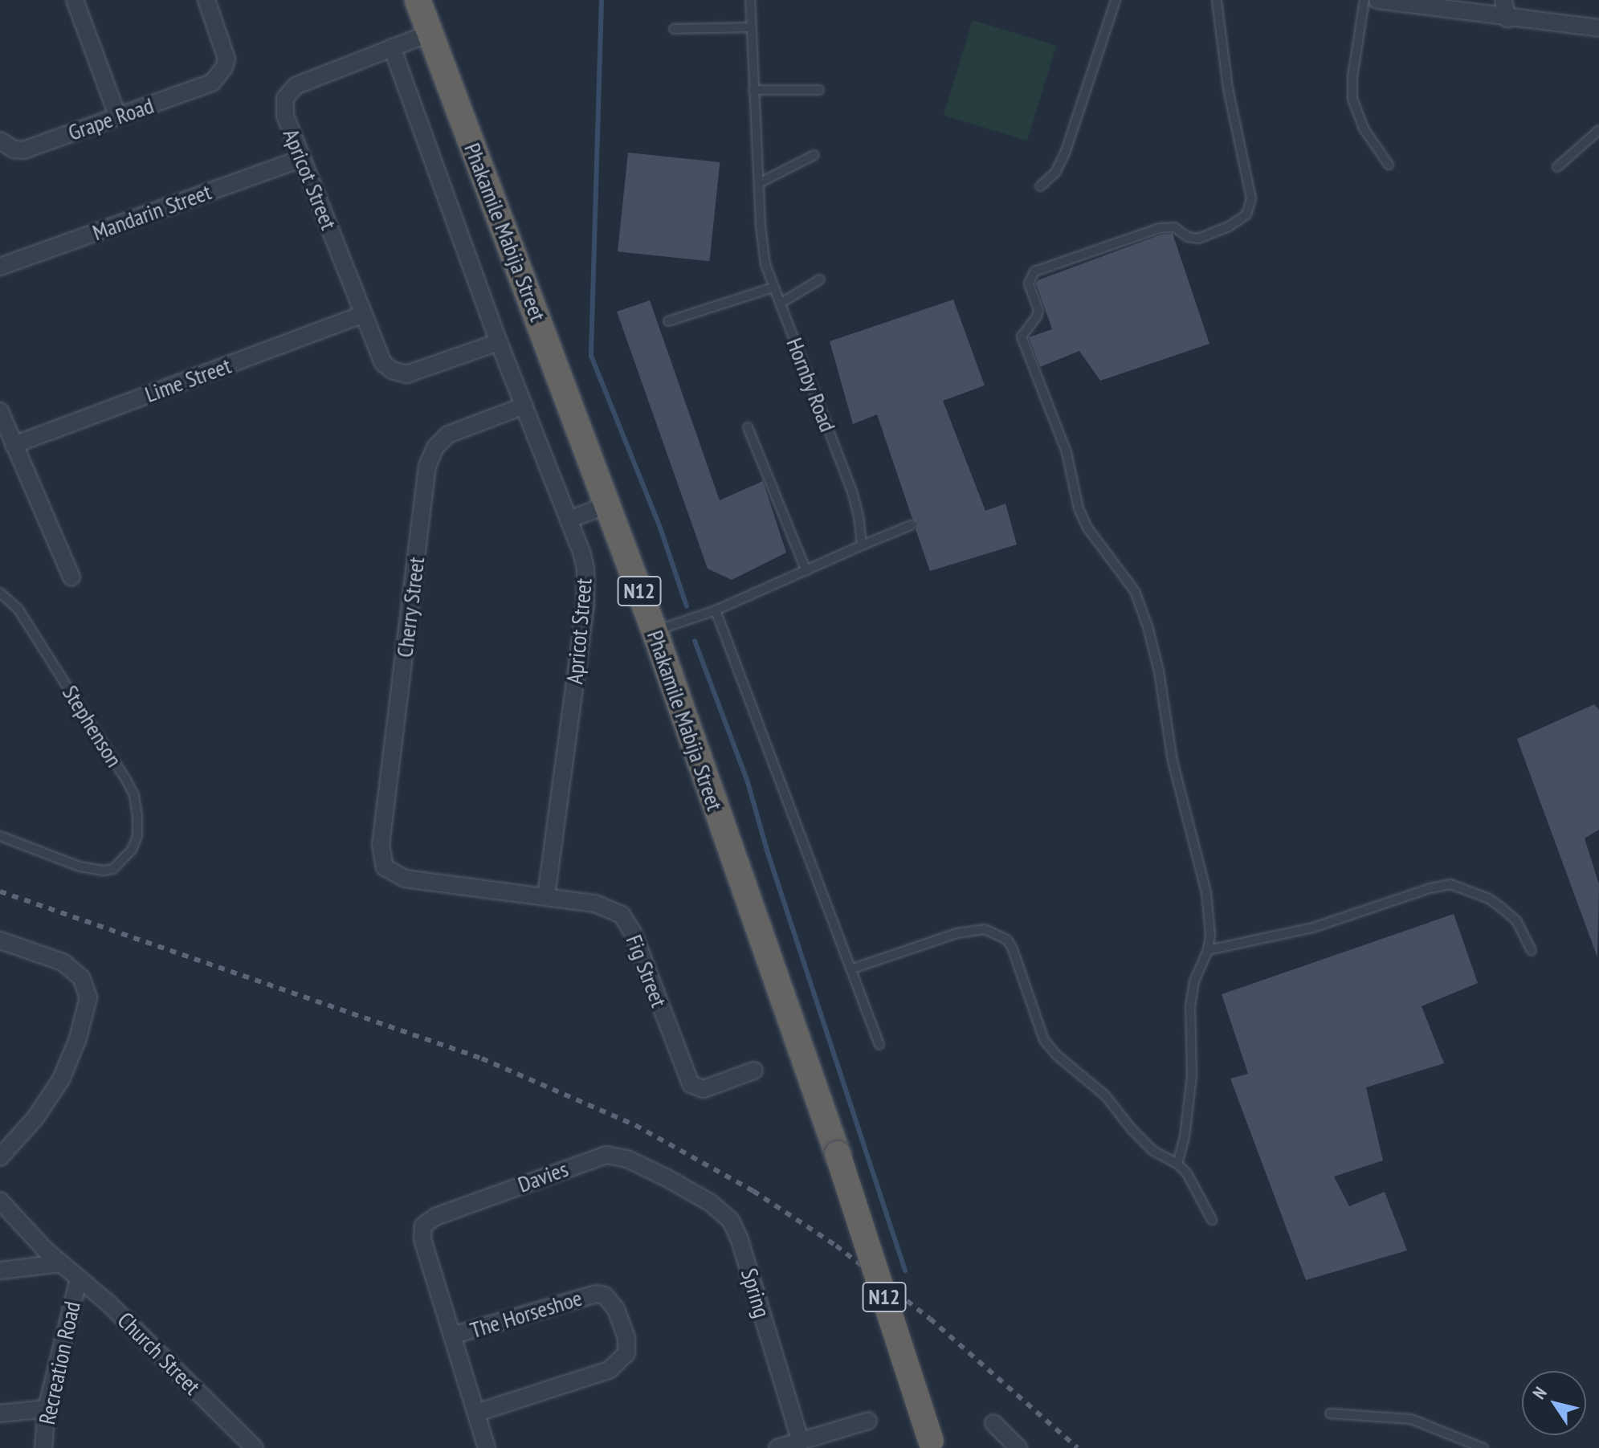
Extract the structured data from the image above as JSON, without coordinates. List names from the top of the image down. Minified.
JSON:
{"streets":{"highway":["Phakamile Mabija Street","N12"],"street":["Grape Road","Apricot Street","Mandarin Street","Lime Street","Cherry Street","Fig Street","Davies","Spring","The Horseshoe","Church Street","Recreation Road"],"lane":["Hornby Road","Stephenson"]},"crossings":[["Apricot Street","Mandarin Street"],["Apricot Street","Phakamile Mabija Street"],["Apricot Street","Lime Street"],["Apricot Street","Cherry Street"],["Apricot Street","Fig Street"],["Cherry Street","Fig Street"],["Davies","Spring"],["Davies","The Horseshoe"],["Church Street","Recreation Road"]],"north":"top left"}
